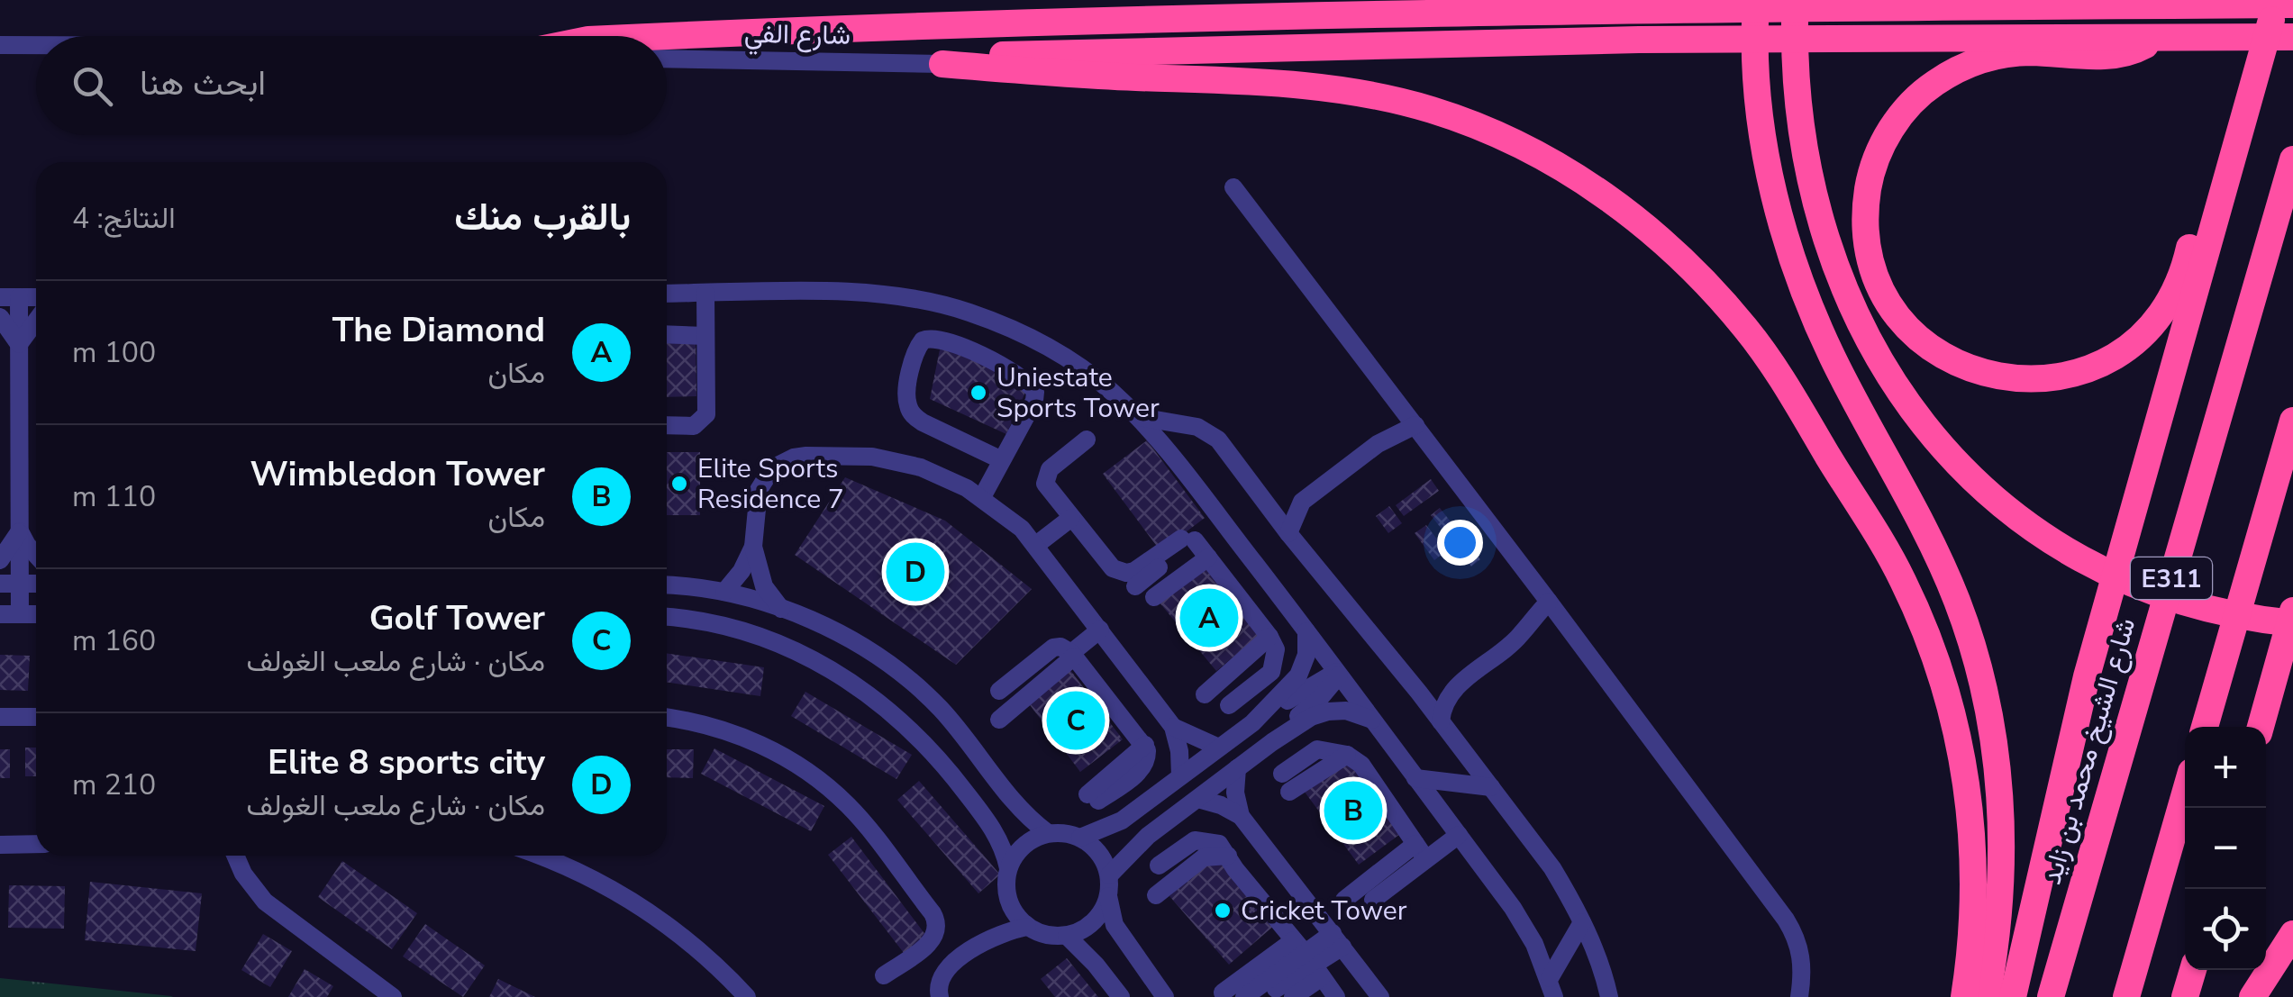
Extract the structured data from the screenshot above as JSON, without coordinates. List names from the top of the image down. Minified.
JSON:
{"streets":{"highway":["E311","شارع الشيخ محمد بن زايد"],"street":["شارع الفي"]},"places":["Uniestate Sports Tower","Elite Sports Residence 7","Cricket Tower"],"page":{"search":"ابحث هنا","heading":["بالقرب منك","النتائج: 4"],"list":[{"mark":"A","name":"The Diamond","note":"مكان","value":"100 m"},{"mark":"B","name":"Wimbledon Tower","note":"مكان","value":"110 m"},{"mark":"C","name":"Golf Tower","note":"مكان · شارع ملعب الغولف","value":"160 m"},{"mark":"D","name":"Elite 8 sports city","note":"مكان · شارع ملعب الغولف","value":"210 m"}],"pins":["D","A","C","B"],"map_buttons":["+","−"]}}
